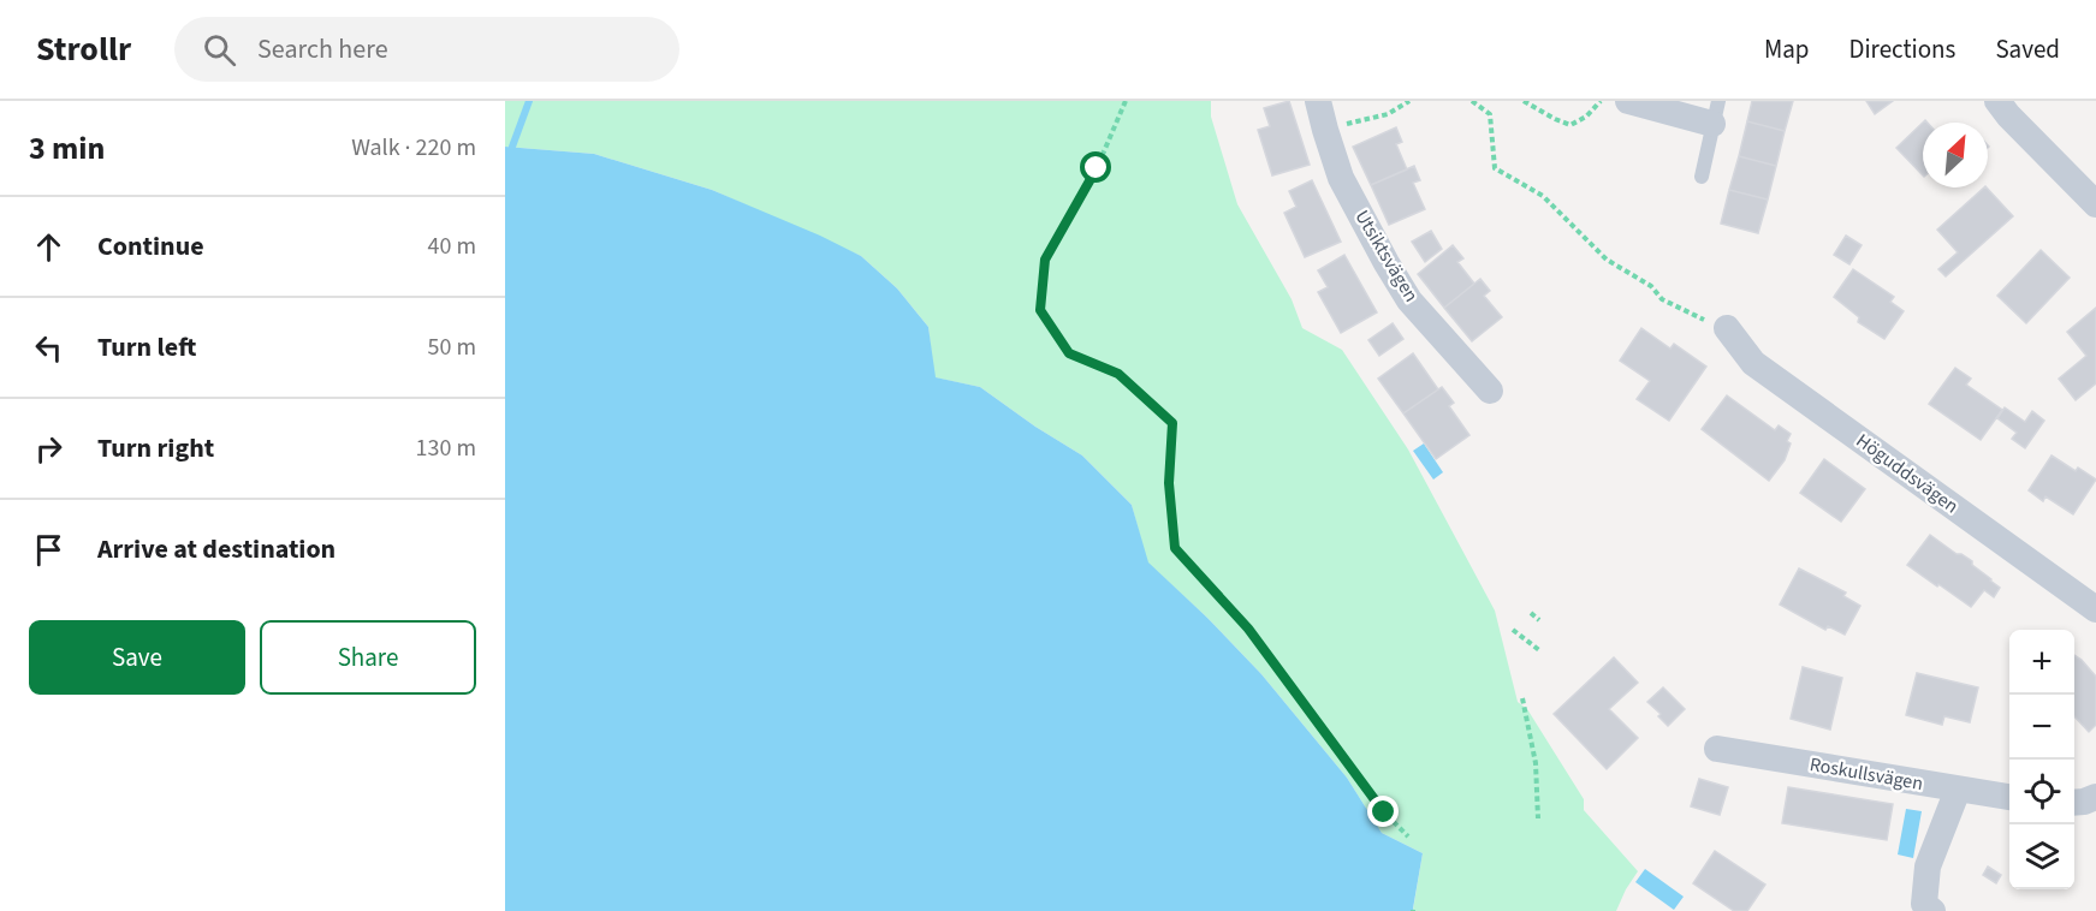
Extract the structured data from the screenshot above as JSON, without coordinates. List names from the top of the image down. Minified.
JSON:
{"streets":{"street":["Utsiktsvägen","Höguddsvägen","Roskullsvägen"]},"north":"top right","page":{"header":"Strollr","search":"Search here","nav":["Map","Directions","Saved"],"heading":["3 min","Walk · 220 m"],"list":[["Continue","40 m"],["Turn left","50 m"],["Turn right","130 m"],"Arrive at destination"],"buttons":["Save","Share"],"map_buttons":["+","−"]}}
